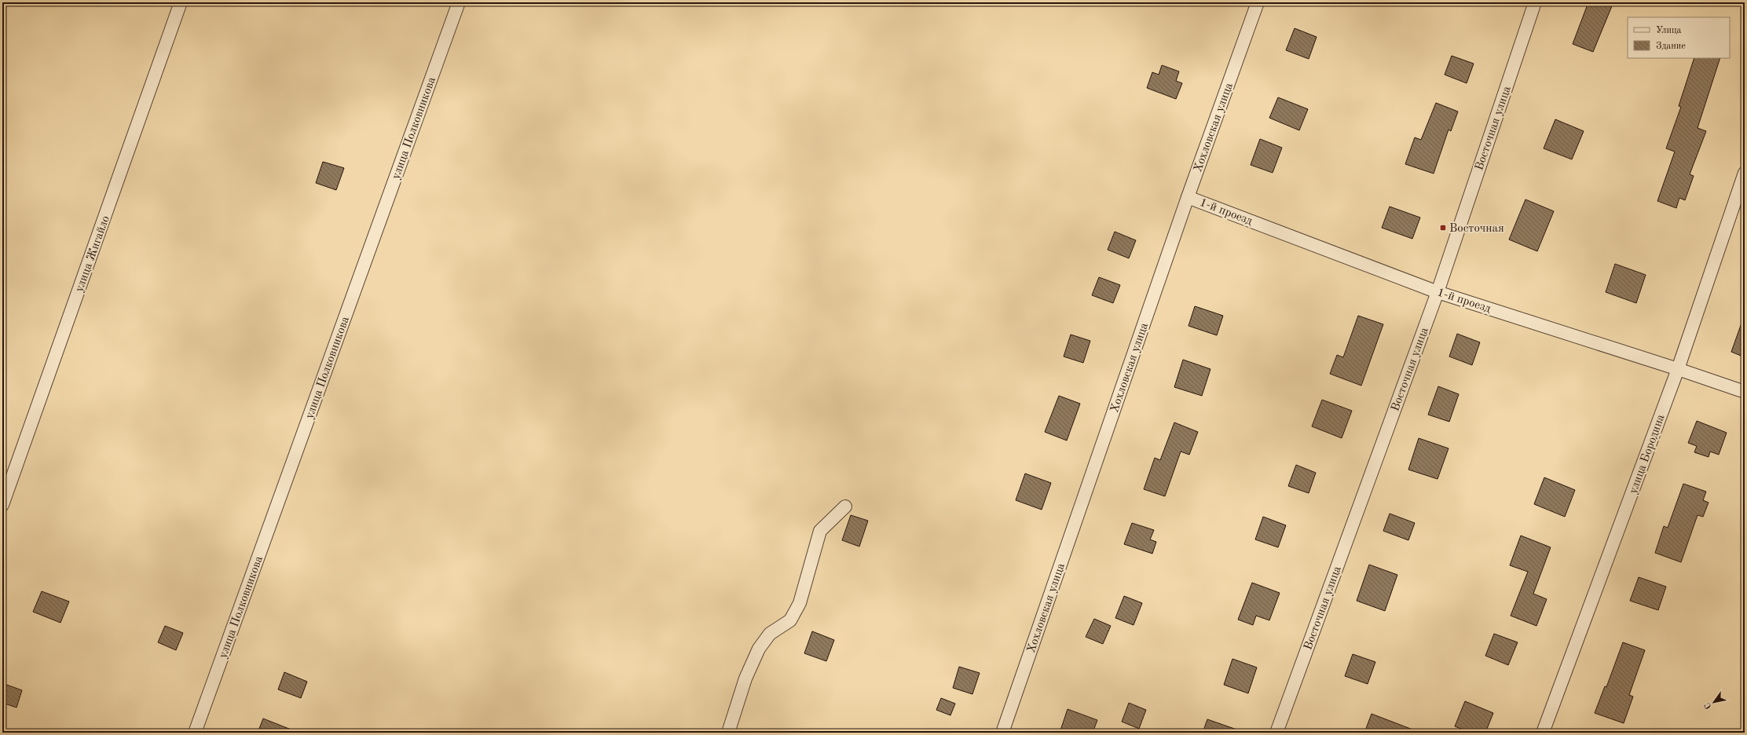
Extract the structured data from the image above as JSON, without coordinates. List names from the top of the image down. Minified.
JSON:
{"streets":{"street":["Хохловская улица","улица Полковникова","Восточная улица","1-й проезд","улица Жигайло","улица Бородина"]},"crossings":[["Хохловская улица","1-й проезд"],["Восточная улица","1-й проезд"],["1-й проезд","улица Бородина"]],"places":{"transit":["Восточная"]},"legend":["Улица","Здание"],"north":"bottom left"}
